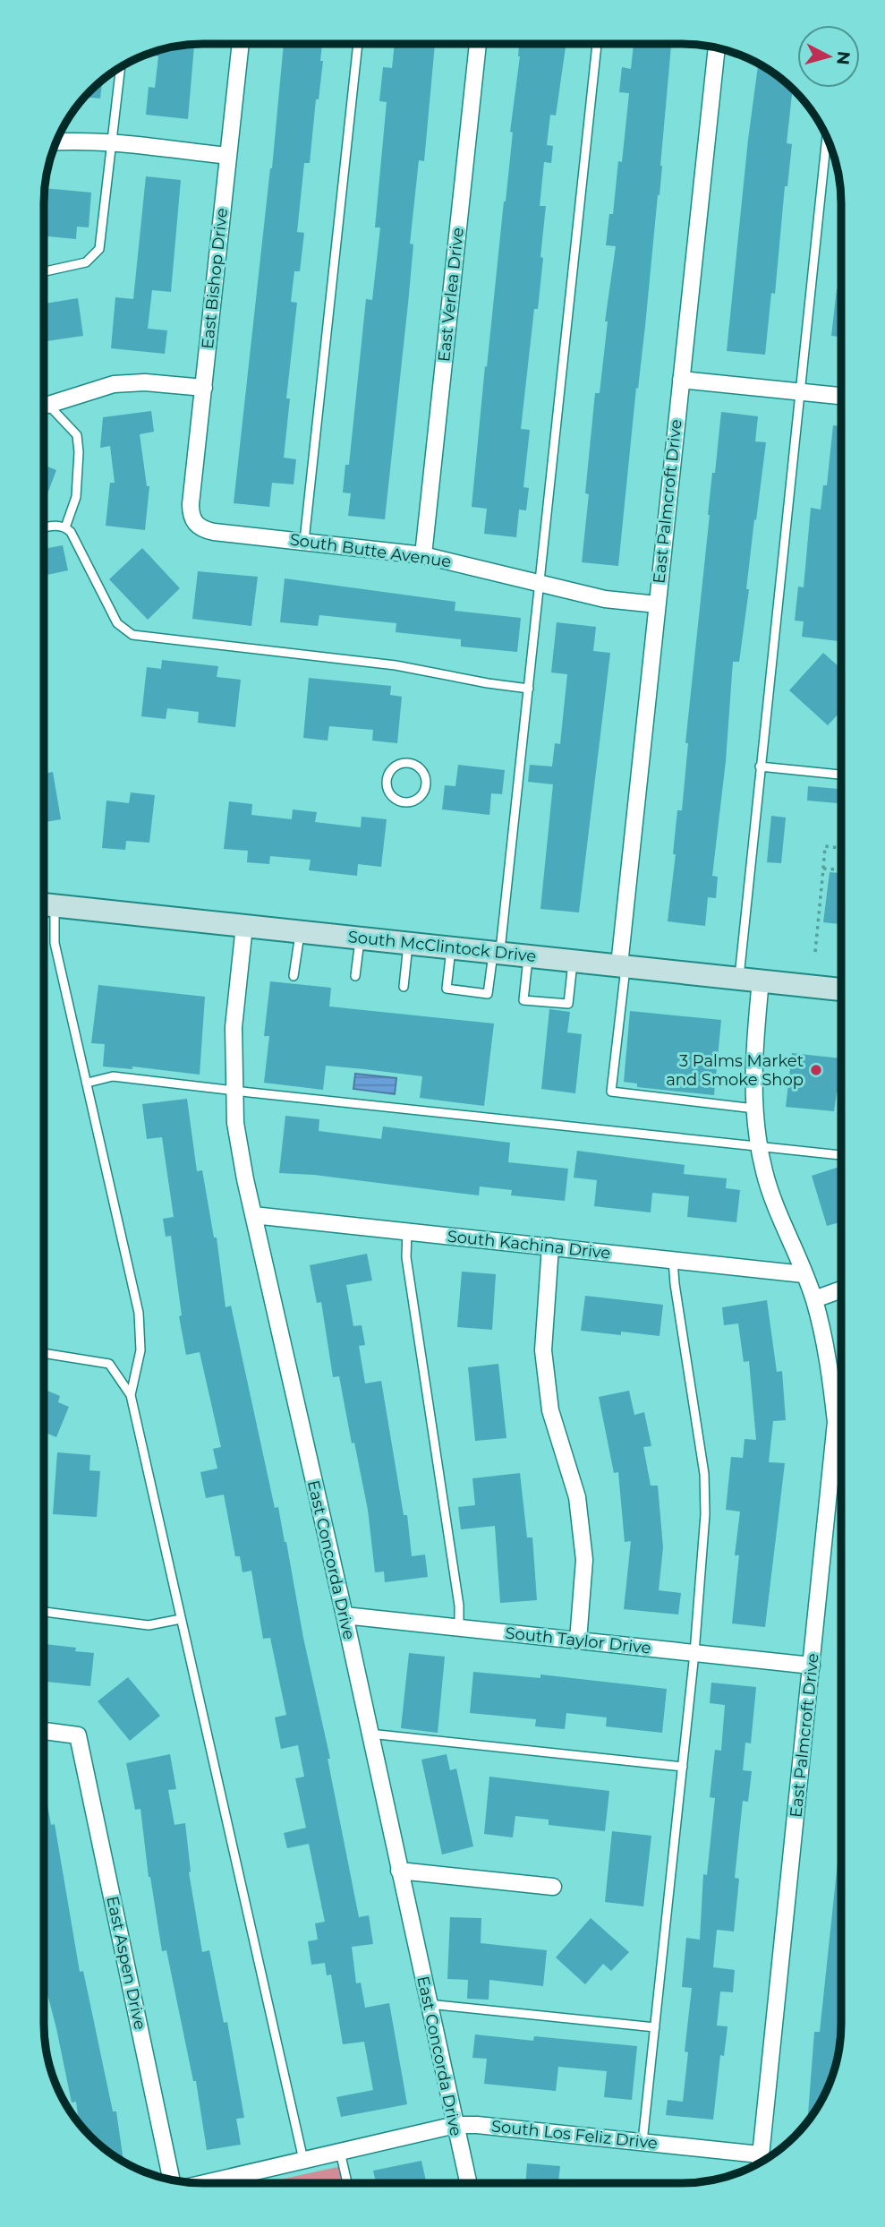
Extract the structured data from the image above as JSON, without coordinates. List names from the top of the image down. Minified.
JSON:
{"streets":{"main road":["South McClintock Drive"],"street":["East Bishop Drive","East Verlea Drive","East Palmcroft Drive","South Butte Avenue","South Kachina Drive","East Concorda Drive","South Taylor Drive","East Aspen Drive","South Los Feliz Drive"]},"crossings":[["East Bishop Drive","South Butte Avenue"],["East Verlea Drive","South Butte Avenue"],["East Palmcroft Drive","South Butte Avenue"],["East Palmcroft Drive","South McClintock Drive"],["East Palmcroft Drive","South Kachina Drive"],["East Palmcroft Drive","South Taylor Drive"],["South McClintock Drive","East Concorda Drive"],["South Kachina Drive","East Concorda Drive"],["East Concorda Drive","South Taylor Drive"],["East Concorda Drive","South Los Feliz Drive"]],"places":["3 Palms Market and Smoke Shop"],"north":"right"}
